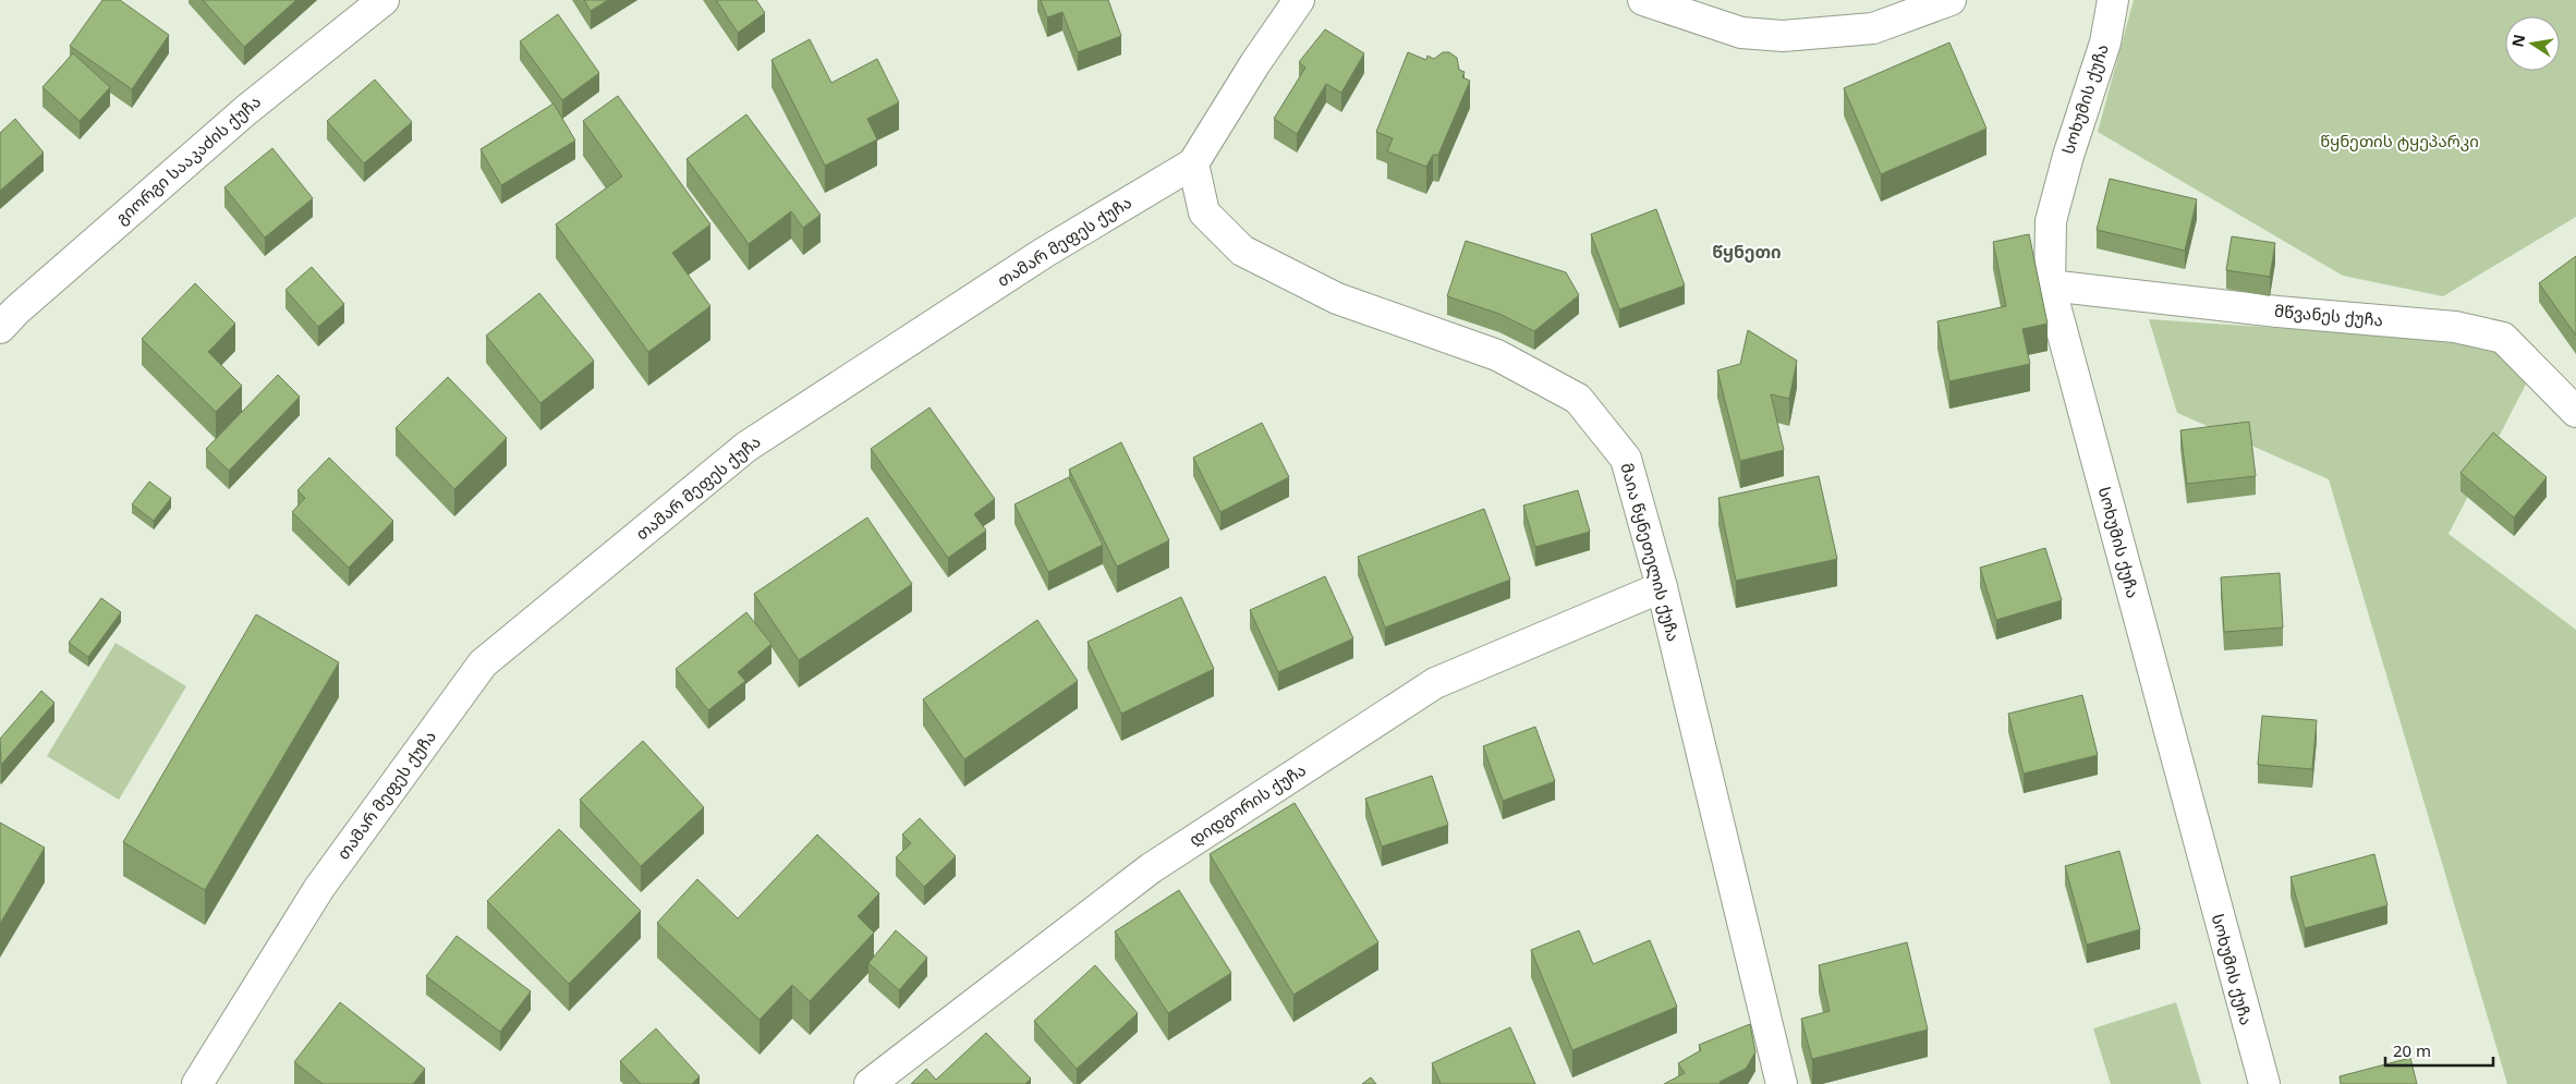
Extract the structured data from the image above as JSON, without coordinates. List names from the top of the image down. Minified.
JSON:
{"streets":{"street":["სოხუმის ქუჩა","გიორგი სააკაძის ქუჩა","თამარ მეფეს ქუჩა","მწვანეს ქუჩა","მაია წყნეთელის ქუჩა","დიდგორის ქუჩა"]},"crossings":[["სოხუმის ქუჩა","მწვანეს ქუჩა"],["თამარ მეფეს ქუჩა","მაია წყნეთელის ქუჩა"],["მაია წყნეთელის ქუჩა","დიდგორის ქუჩა"]],"districts":["წყნეთი"],"parks":["წყნეთის ტყეპარკი"],"scale_bar":"20 m","north":"left"}
